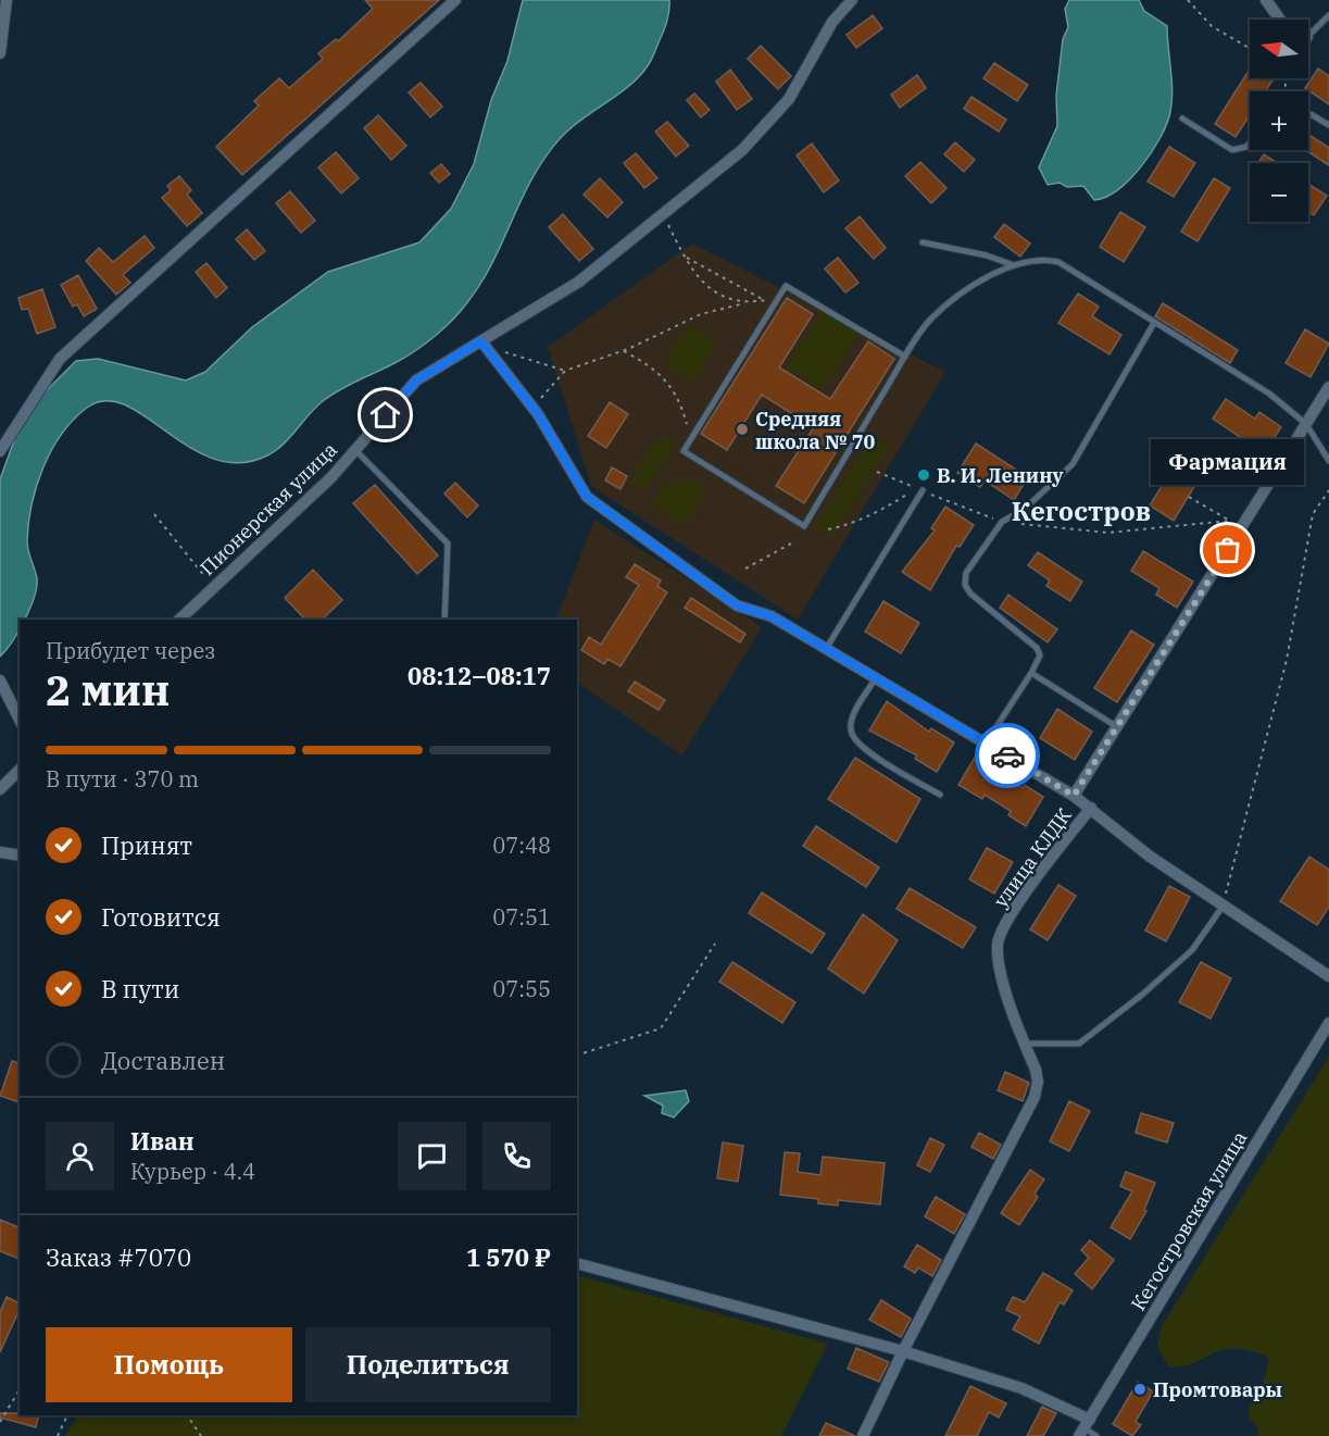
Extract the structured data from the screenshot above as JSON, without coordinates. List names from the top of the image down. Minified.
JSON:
{"streets":{"street":["Пионерская улица","улица КЛДК","Кегостровская улица"]},"districts":["Кегостров"],"places":["Средняя школа № 70","В. И. Ленину","Фармация","Промтовары"],"north":"left","page":{"map_buttons":["+","−"],"bubble":"Фармация","heading":["2 мин","Прибудет через","08:12–08:17"],"panel":["Иван","Курьер · 4.4","Заказ #7070","1 570 ₽"],"bar":"В пути · 370 m","list":[["Принят","07:48"],["Готовится","07:51"],["В пути","07:55"],"Доставлен"],"buttons":["Помощь","Поделиться"]}}
